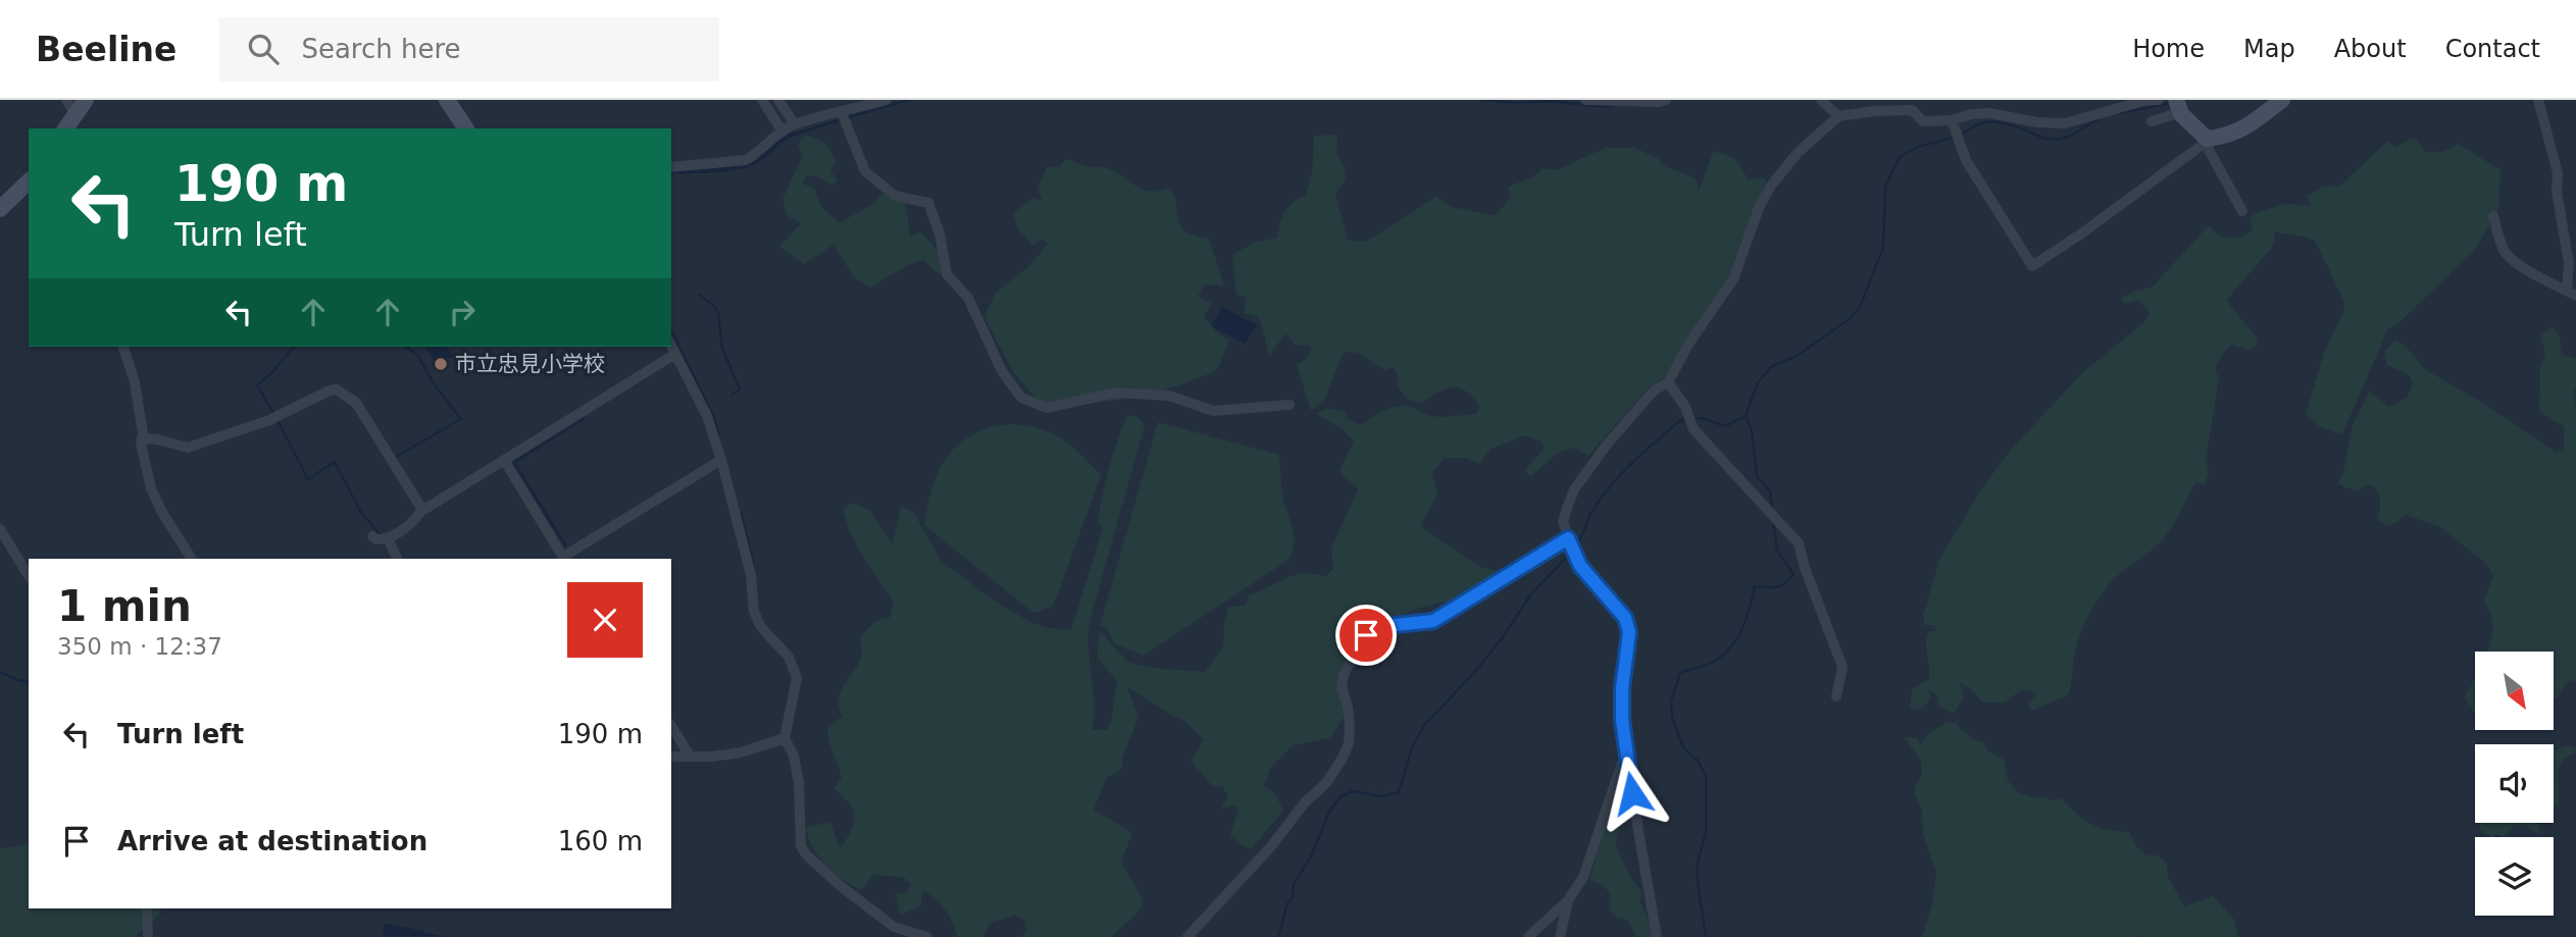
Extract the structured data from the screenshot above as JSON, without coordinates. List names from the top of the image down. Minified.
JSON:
{"places":["市立忠見小学校"],"north":"bottom right","page":{"header":"Beeline","search":"Search here","nav":["Home","Map","About","Contact"],"turn":["190 m","Turn left"],"heading":["1 min","350 m · 12:37"],"list":[{"name":"Turn left","value":"190 m"},{"name":"Arrive at destination","value":"160 m"}]}}
